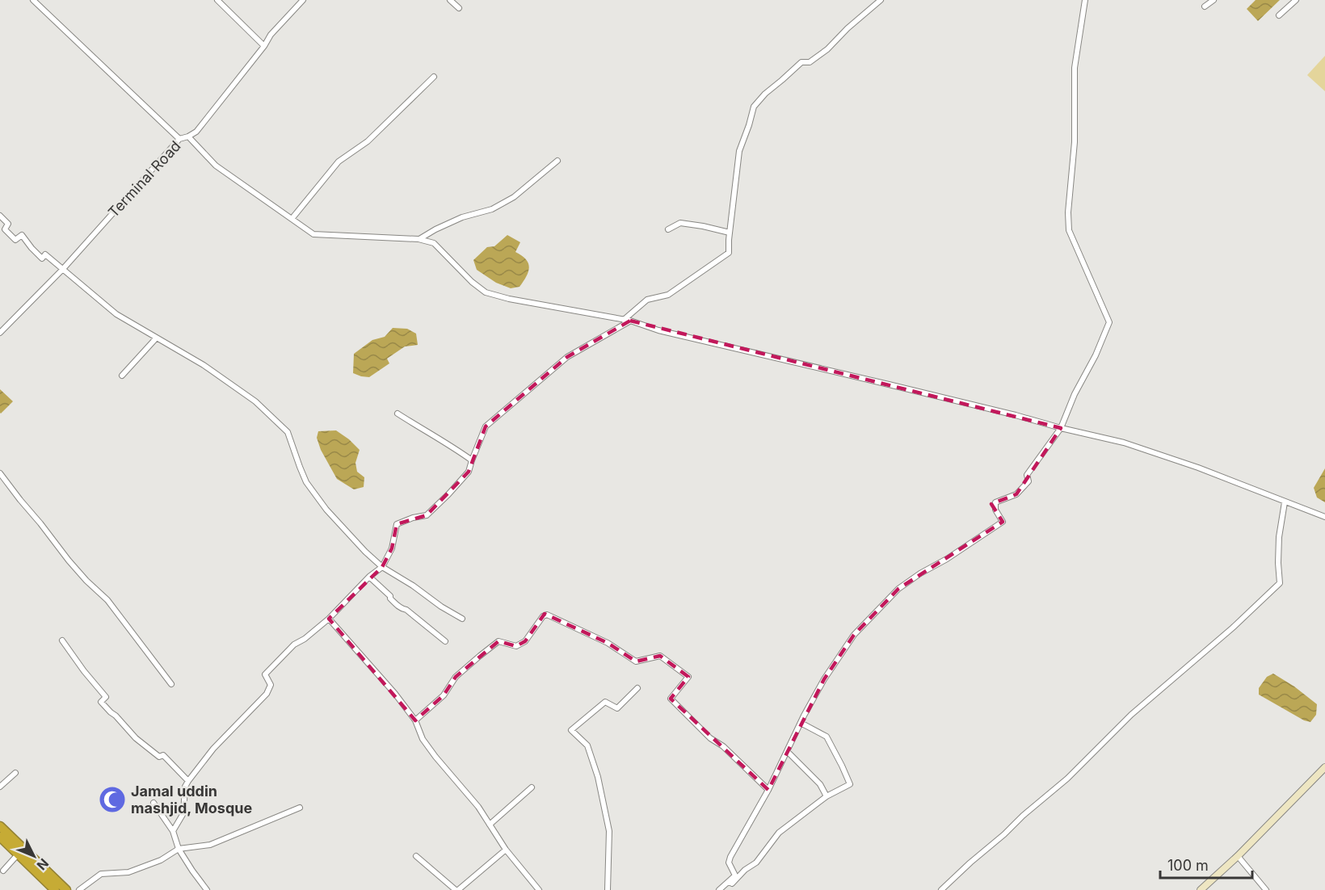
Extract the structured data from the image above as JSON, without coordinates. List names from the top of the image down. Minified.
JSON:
{"streets":{"street":["Terminal Road"]},"places":{"mosque":["Jamal uddin mashjid, Mosque"]},"scale_bar":"100 m","north":"bottom right"}
